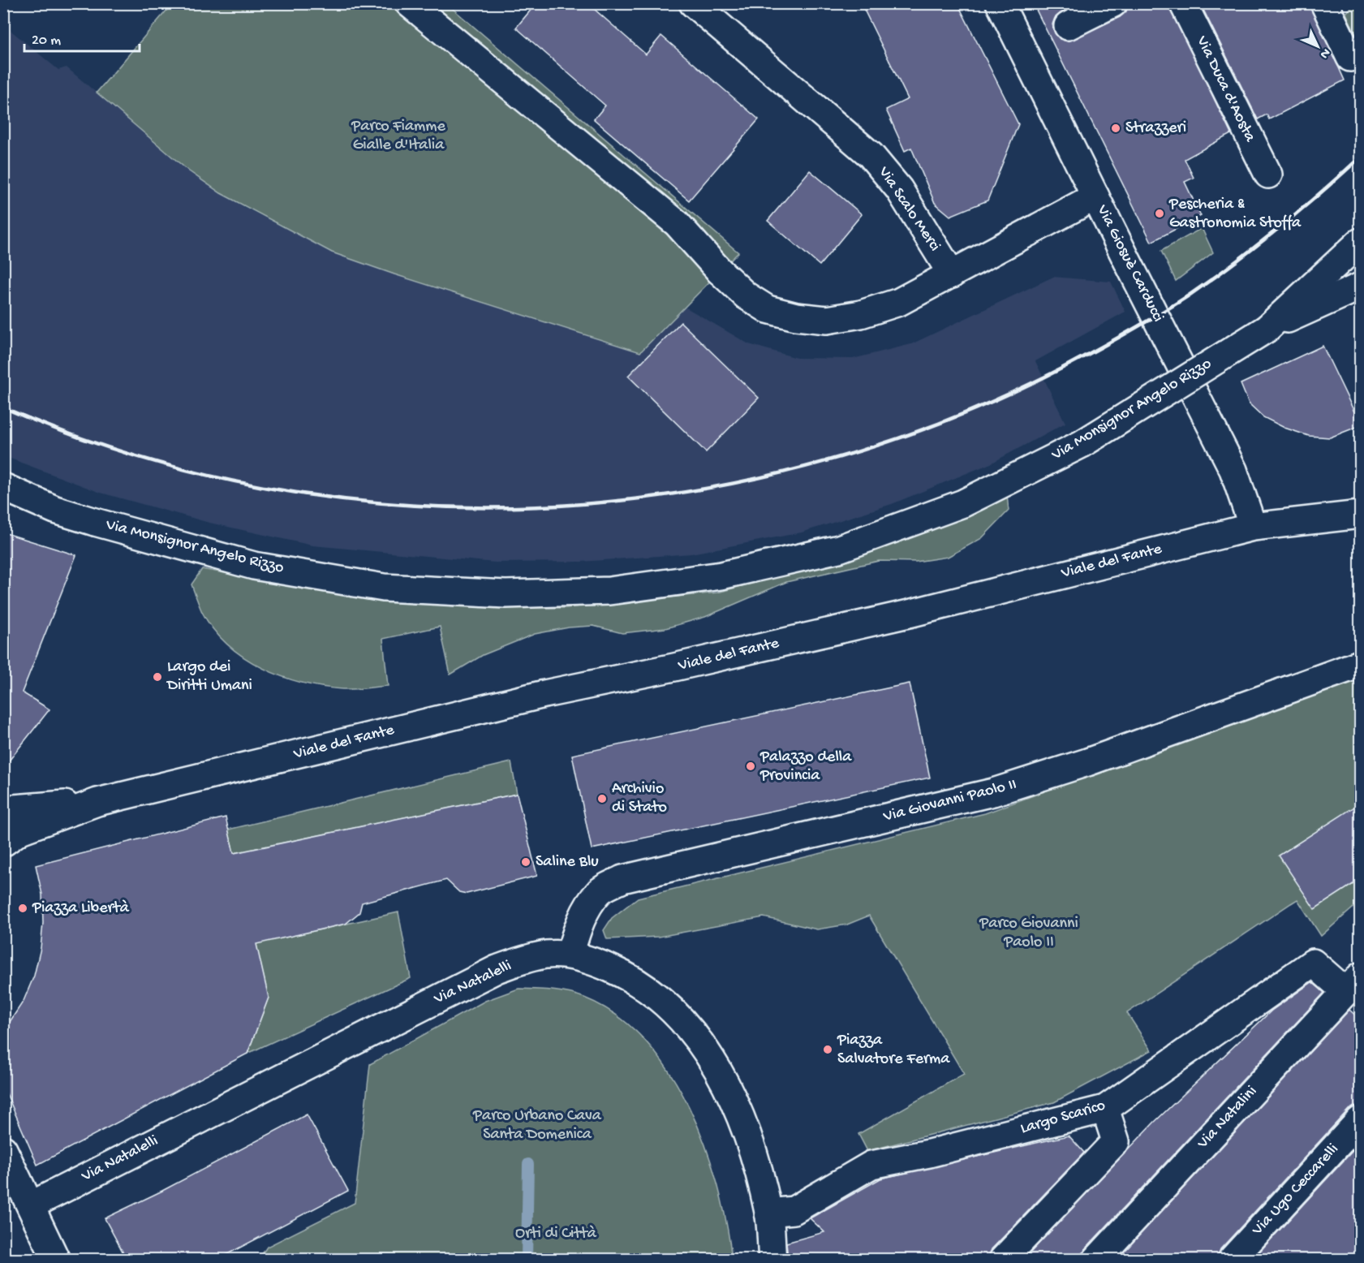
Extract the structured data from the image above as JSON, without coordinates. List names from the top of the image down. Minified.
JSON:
{"streets":{"street":["Via Duca d'Aosta","Via Scalo Merci","Via Giosuè Carducci","Via Monsignor Angelo Rizzo","Viale del Fante","Via Giovanni Paolo II","Via Natalelli","Largo Scarico","Via Natalini","Via Ugo Ceccarelli"]},"crossings":[["Via Giosuè Carducci","Viale del Fante"],["Via Giovanni Paolo II","Via Natalelli"],["Via Natalelli","Largo Scarico"],["Largo Scarico","Via Natalini"]],"parks":["Parco Fiamme Gialle d'Italia","Parco Giovanni Paolo II","Parco Urbano Cava Santa Domenica","Orti di Città"],"places":["Strazzeri","Pescheria & Gastronomia Stoffa","Largo dei Diritti Umani","Palazzo della Provincia","Archivio di Stato","Saline Blu","Piazza Libertà","Piazza Salvatore Ferma"],"scale_bar":"20 m","north":"bottom right"}
